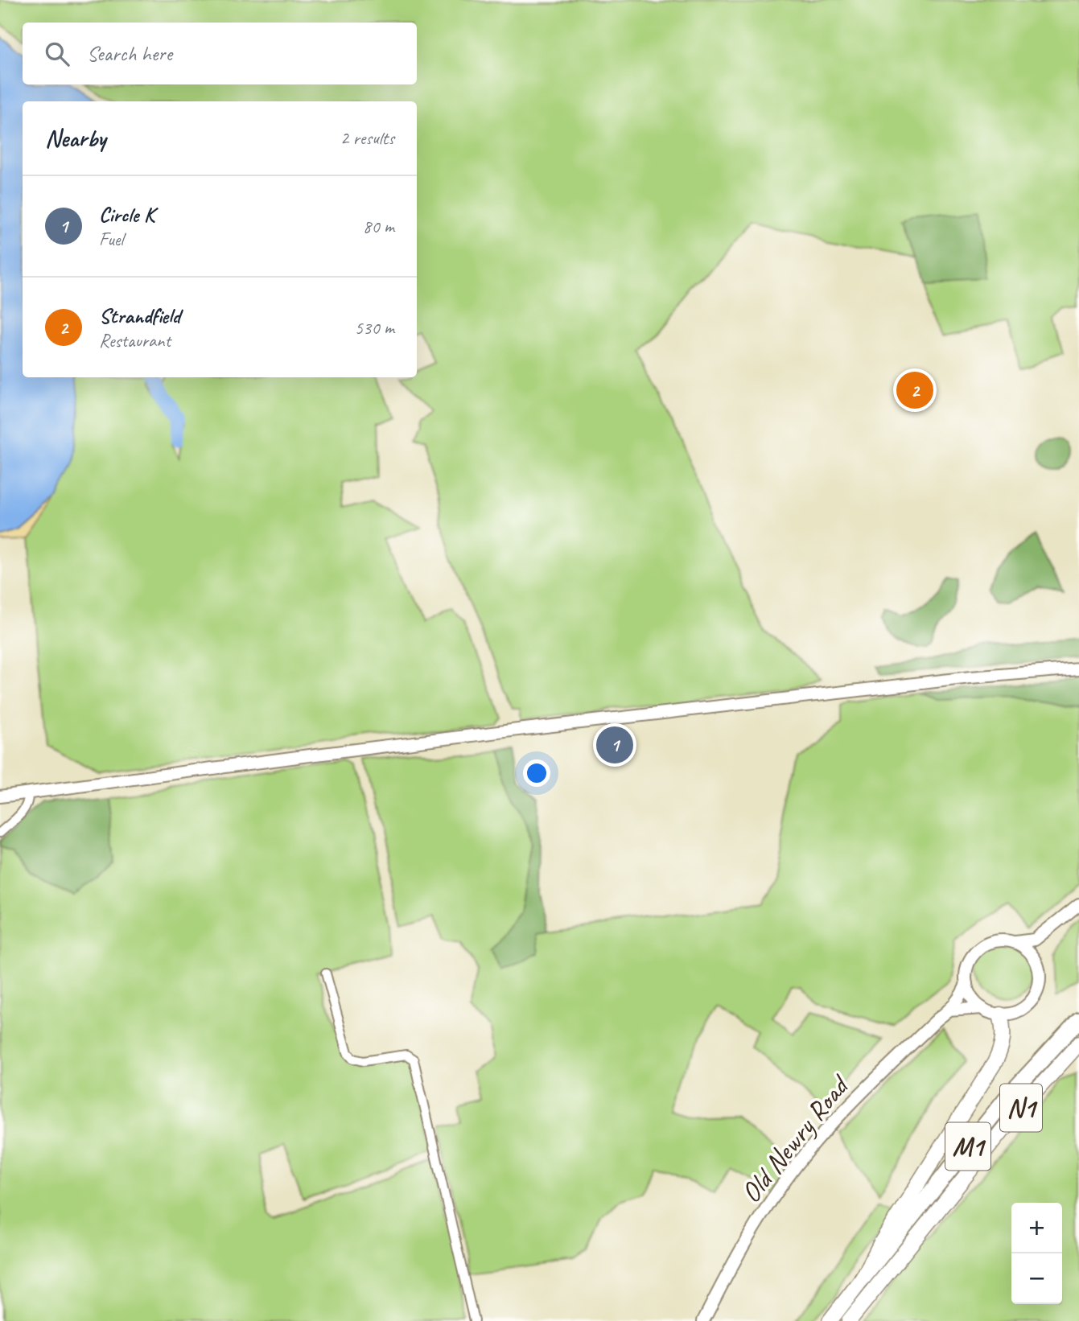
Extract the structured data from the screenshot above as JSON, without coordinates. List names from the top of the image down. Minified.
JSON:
{"streets":{"highway":["N1","M1"],"main road":["Old Newry Road"]},"page":{"search":"Search here","heading":["Nearby","2 results"],"list":[{"mark":"1","name":"Circle K","note":"Fuel","value":"80 m"},{"mark":"2","name":"Strandfield","note":"Restaurant","value":"530 m"}],"pins":["2","1"],"map_buttons":["+","−"]}}
